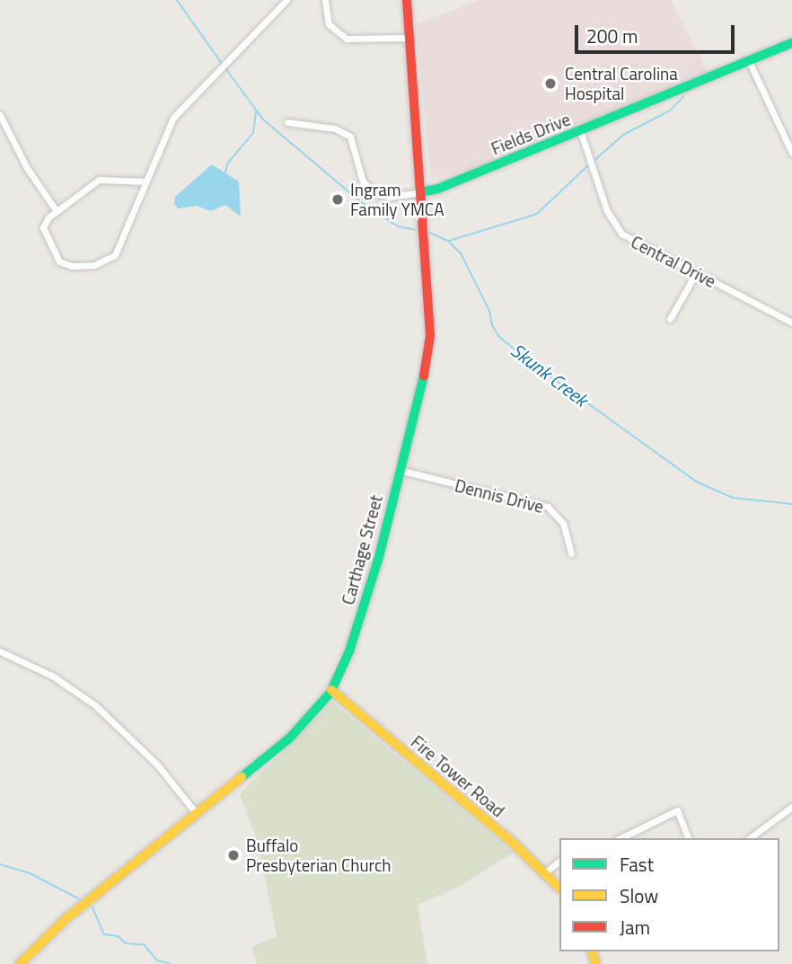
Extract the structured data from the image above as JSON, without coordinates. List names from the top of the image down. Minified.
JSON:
{"streets":{"main road":["Fields Drive","Carthage Street","Fire Tower Road"],"street":["Central Drive","Dennis Drive"]},"crossings":[["Fields Drive","Central Drive"],["Fields Drive","Carthage Street"],["Dennis Drive","Carthage Street"],["Carthage Street","Fire Tower Road"]],"water":["Skunk Creek"],"places":["Central Carolina Hospital","Ingram Family YMCA","Buffalo Presbyterian Church"],"legend":["Fast","Slow","Jam"],"scale_bar":"200 m"}
